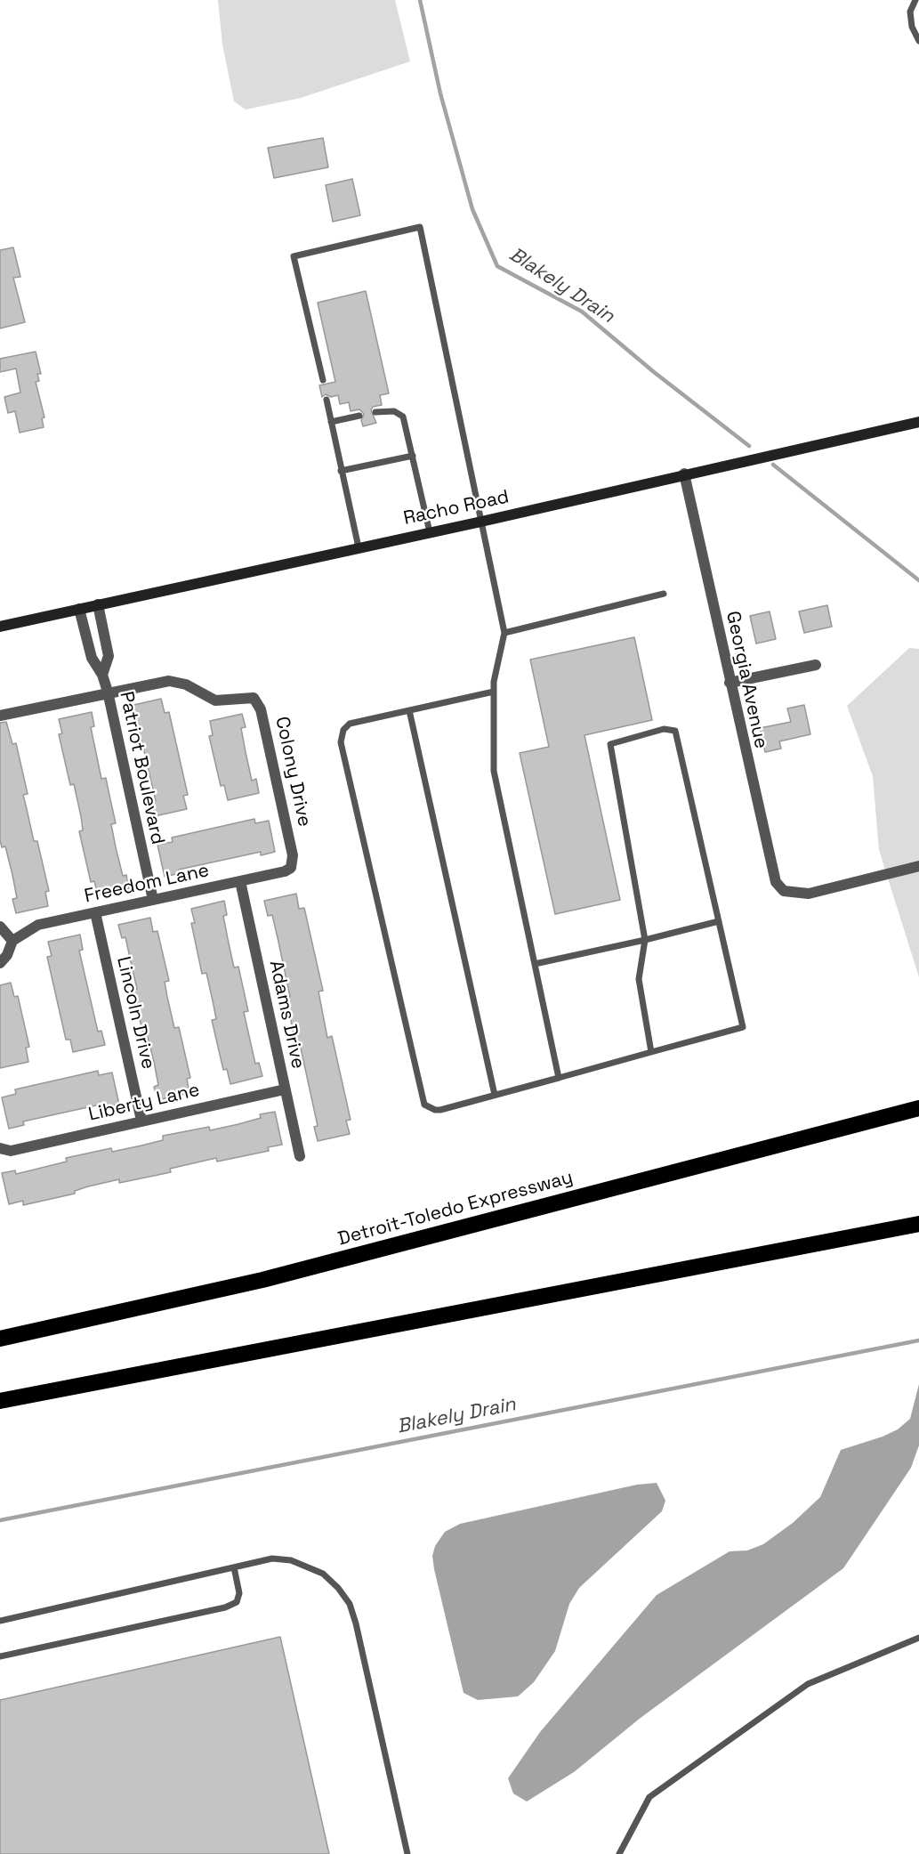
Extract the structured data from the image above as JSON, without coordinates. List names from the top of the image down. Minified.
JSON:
{"streets":{"highway":["Detroit-Toledo Expressway"],"street":["Racho Road","Georgia Avenue","Patriot Boulevard","Colony Drive","Freedom Lane","Lincoln Drive","Adams Drive","Liberty Lane"]},"crossings":[["Racho Road","Georgia Avenue"],["Racho Road","Patriot Boulevard"],["Patriot Boulevard","Colony Drive"],["Patriot Boulevard","Freedom Lane"],["Colony Drive","Freedom Lane"],["Freedom Lane","Lincoln Drive"],["Freedom Lane","Adams Drive"],["Lincoln Drive","Liberty Lane"],["Adams Drive","Liberty Lane"]],"water":["Blakely Drain"]}
